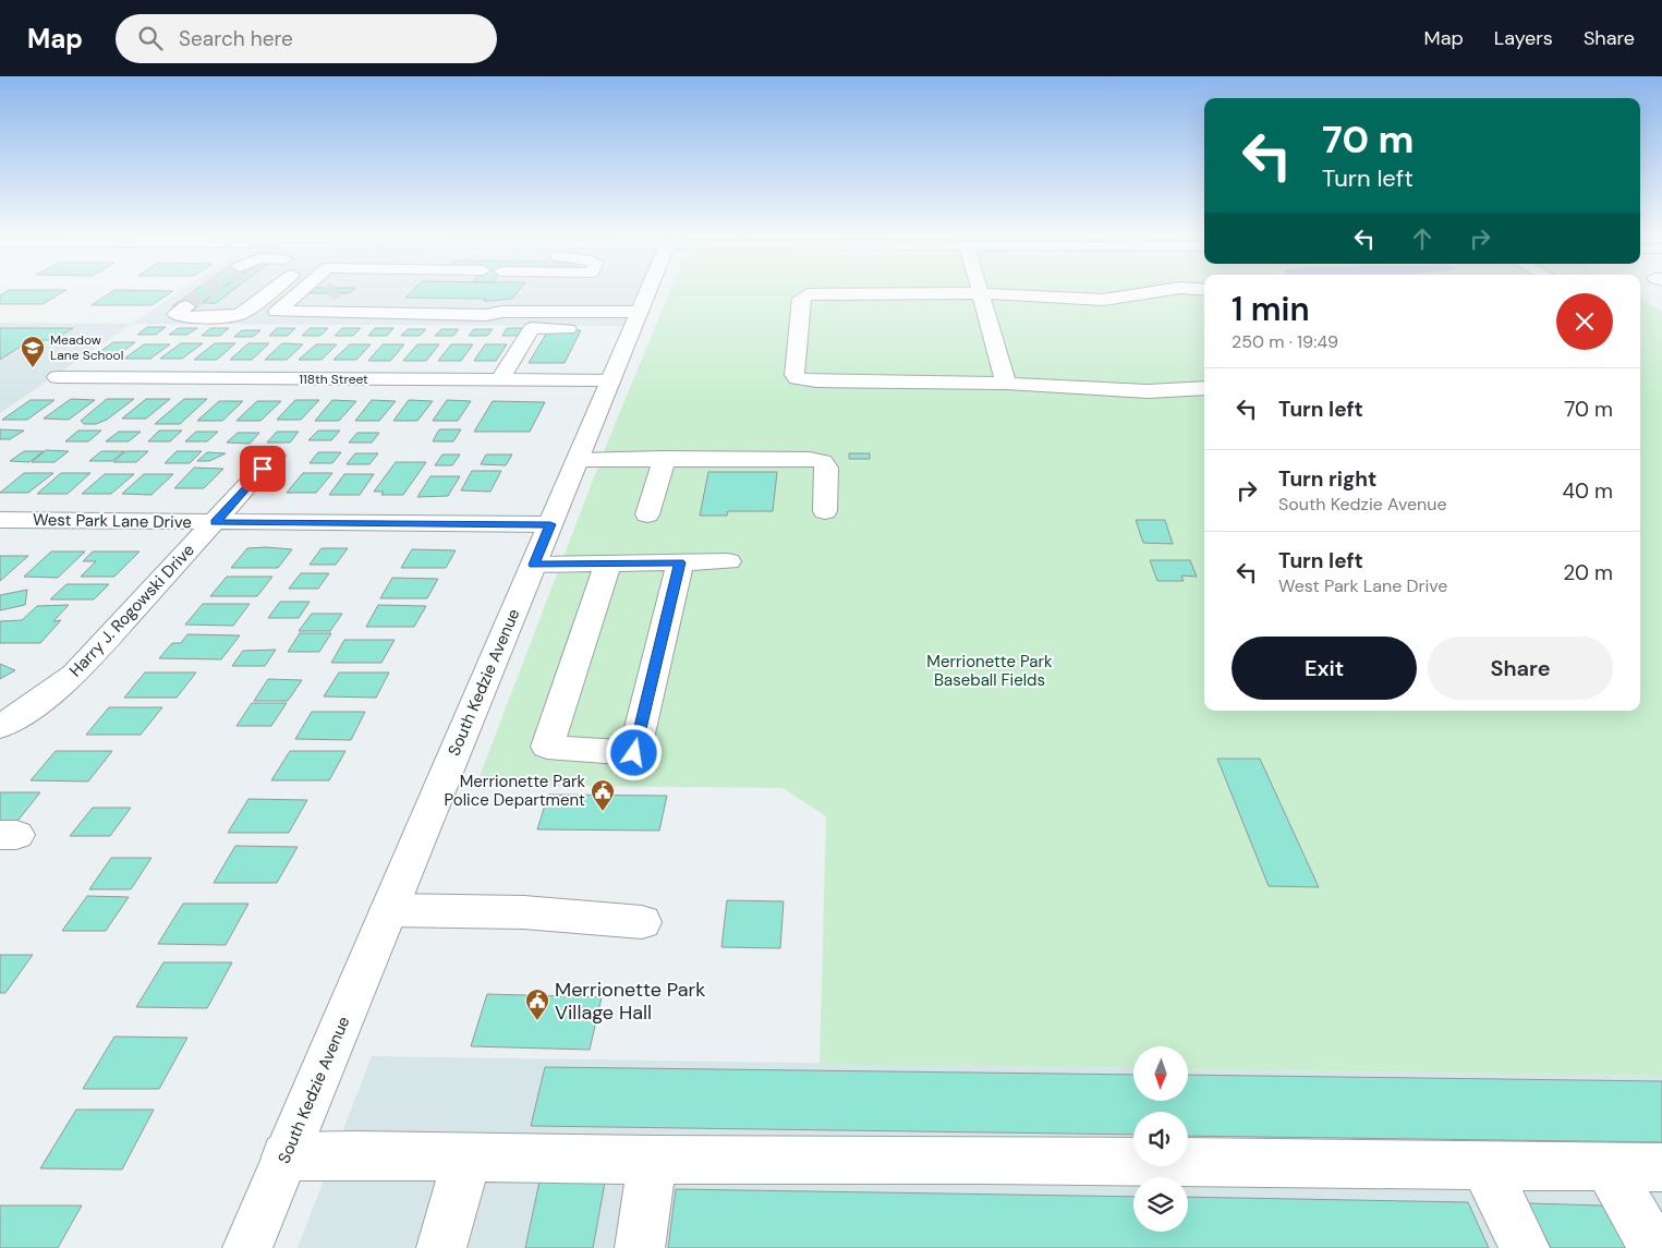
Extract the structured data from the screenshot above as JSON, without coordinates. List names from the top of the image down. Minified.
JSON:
{"streets":{"street":["118th Street","West Park Lane Drive","Harry J. Rogowski Drive","South Kedzie Avenue"]},"crossings":[["118th Street","South Kedzie Avenue"],["West Park Lane Drive","Harry J. Rogowski Drive"],["West Park Lane Drive","South Kedzie Avenue"]],"parks":["Merrionette Park Baseball Fields"],"places":{"school or university":["Meadow Lane School"],"public building":["Merrionette Park Police Department","Merrionette Park Village Hall"]},"north":"bottom","page":{"header":"Map","search":"Search here","nav":["Map","Layers","Share"],"turn":["70 m","Turn left"],"heading":["1 min","250 m · 19:49"],"list":[{"name":"Turn left","value":"70 m"},{"name":"Turn right","note":"South Kedzie Avenue","value":"40 m"},{"name":"Turn left","note":"West Park Lane Drive","value":"20 m"}],"buttons":["Exit","Share"]}}
